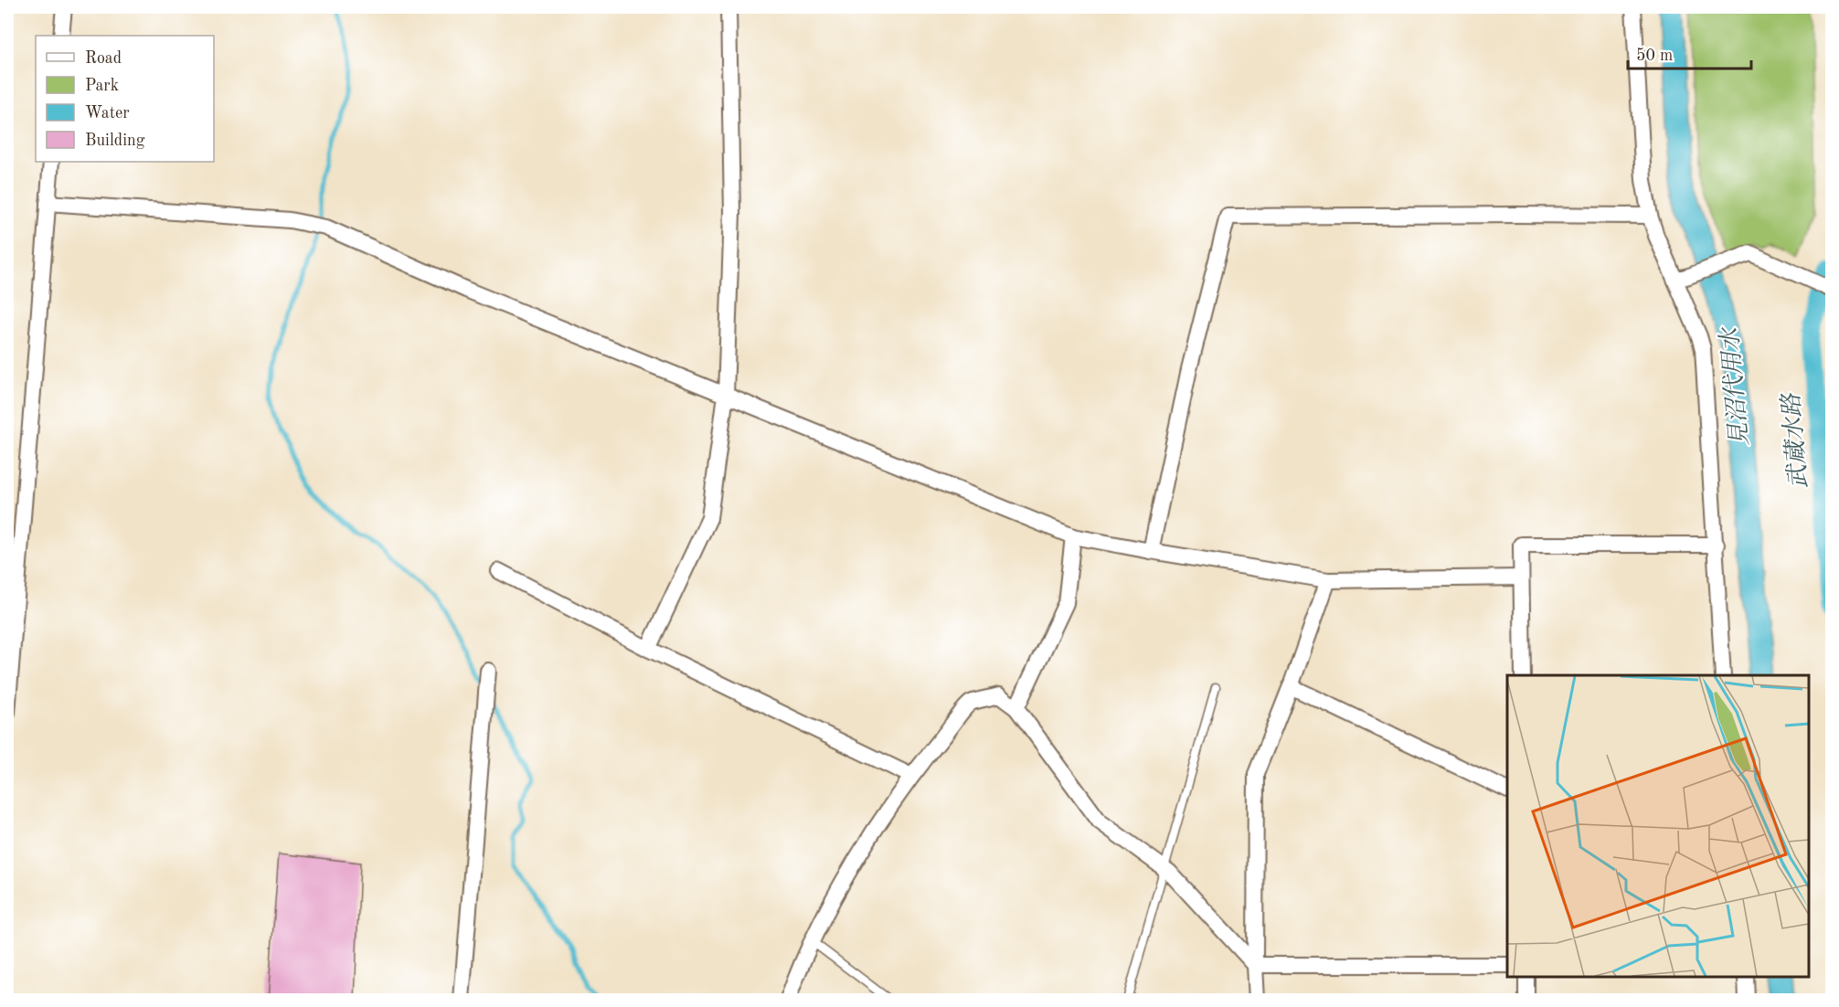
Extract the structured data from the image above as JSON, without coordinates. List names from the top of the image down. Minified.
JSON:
{"water":["見沼代用水","武蔵水路"],"legend":["Road","Park","Water","Building"],"scale_bar":"50 m"}
